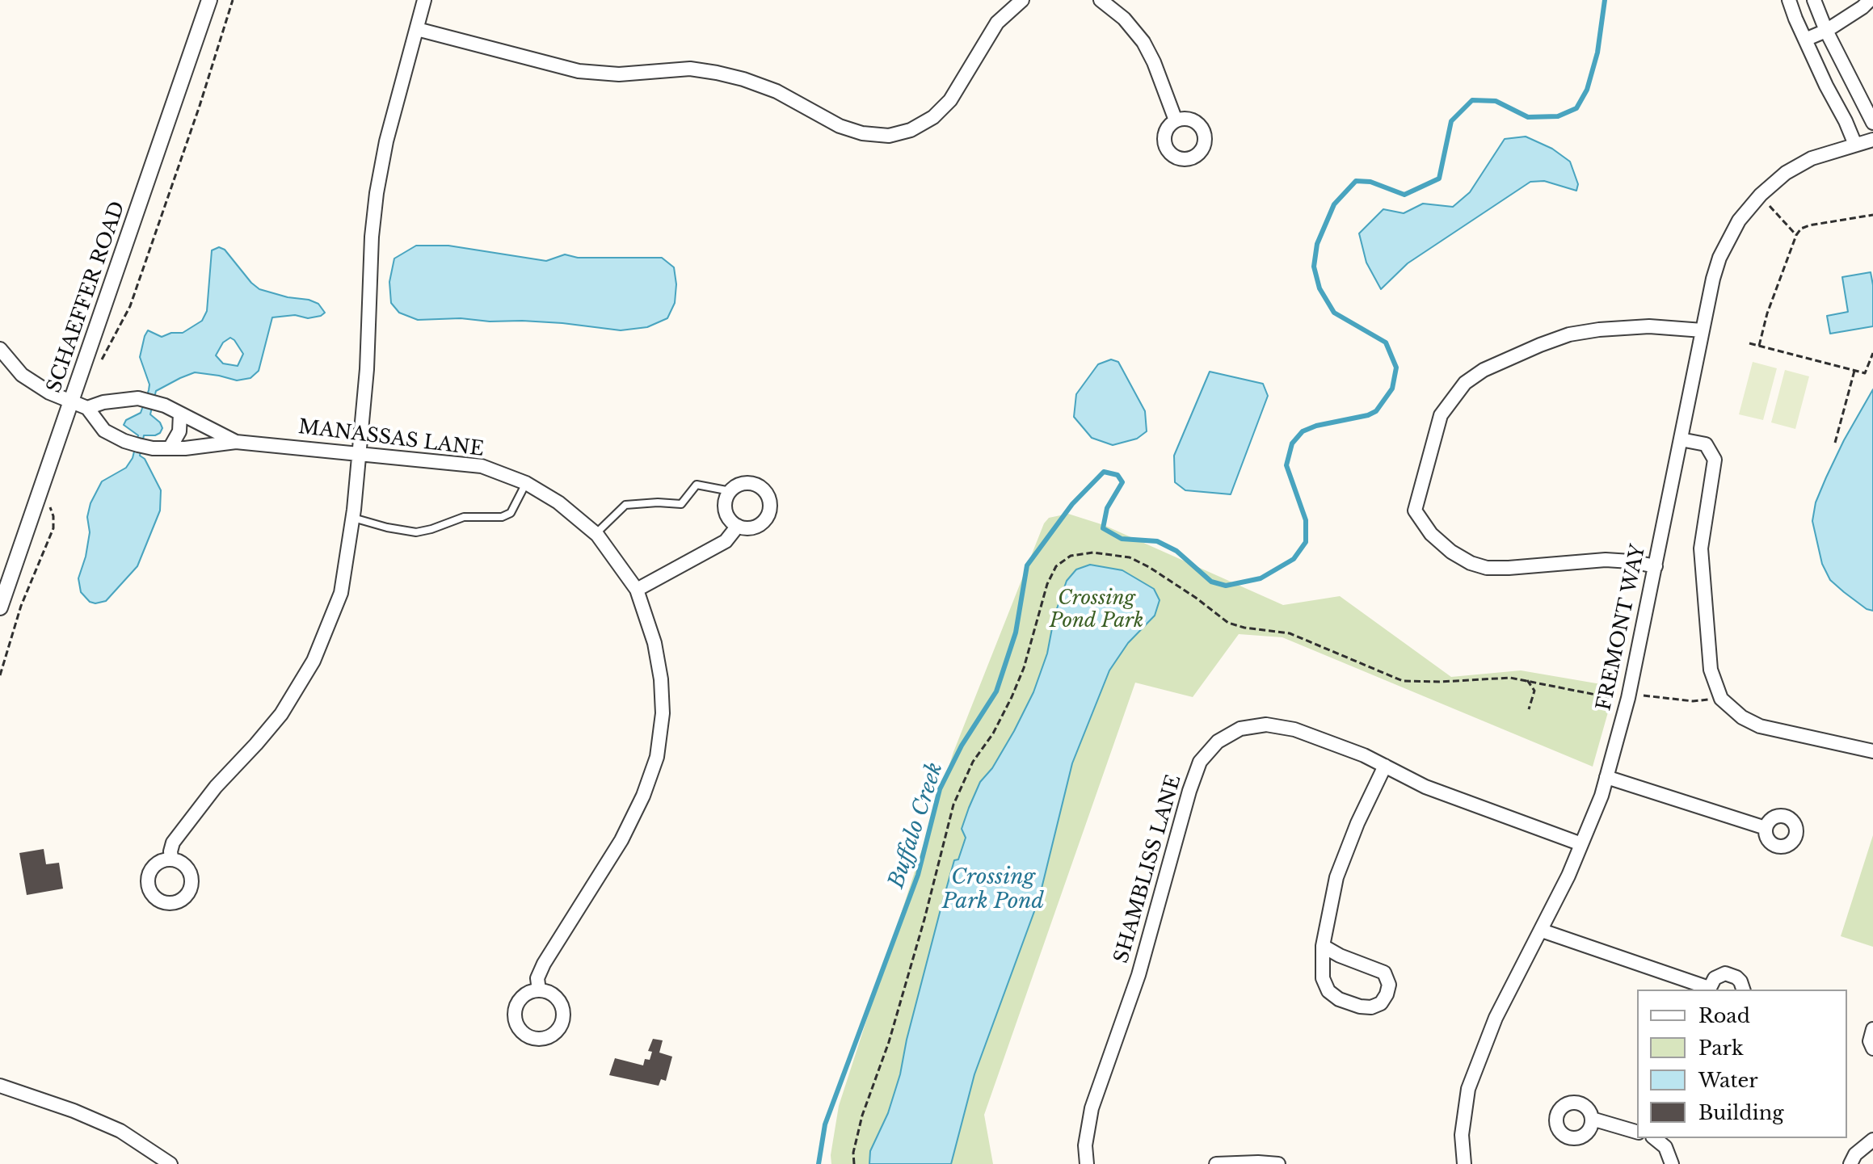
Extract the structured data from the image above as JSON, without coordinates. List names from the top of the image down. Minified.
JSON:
{"streets":{"street":["SCHAEFFER ROAD","MANASSAS LANE","FREMONT WAY","SHAMBLISS LANE"]},"crossings":[["FREMONT WAY","SHAMBLISS LANE"]],"water":["Buffalo Creek","Crossing Park Pond"],"parks":["Crossing Pond Park"],"legend":["Road","Park","Water","Building"]}
